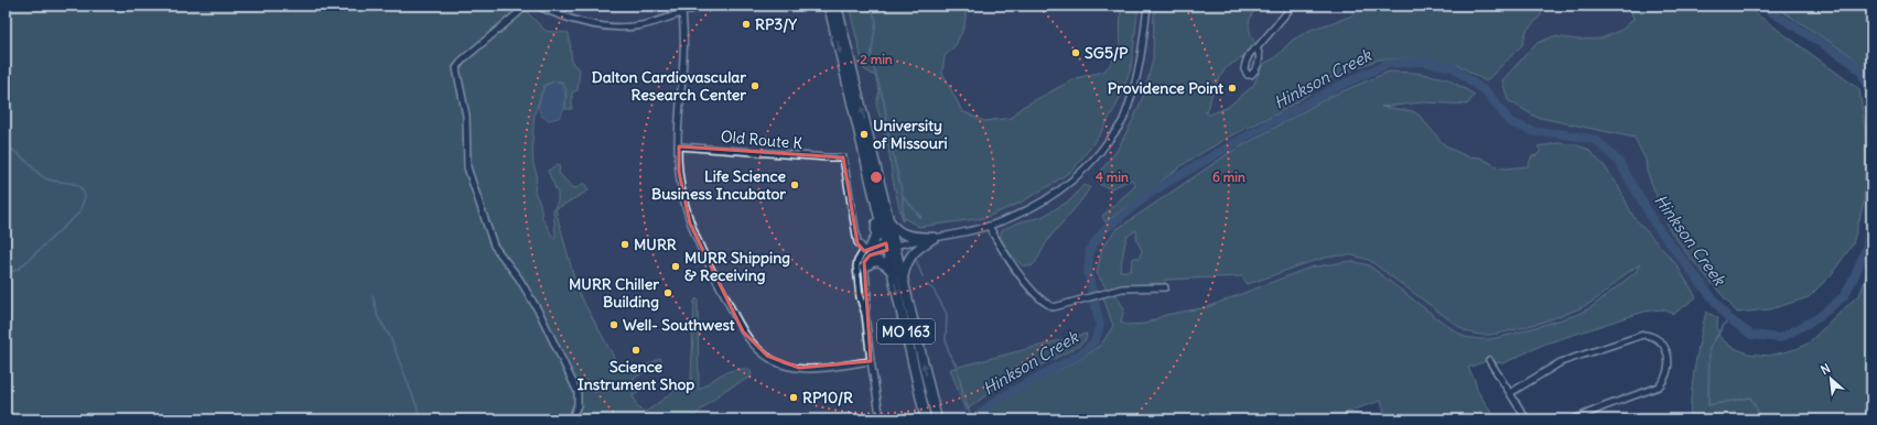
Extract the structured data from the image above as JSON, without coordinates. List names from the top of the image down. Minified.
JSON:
{"streets":{"main road":["MO 163"],"street":["Old Route K"]},"water":["Hinkson Creek"],"places":["RP3/Y","SG5/P","Dalton Cardiovascular Research Center","Providence Point","University of Missouri","Life Science Business Incubator","MURR","MURR Shipping & Receiving","MURR Chiller Building","Well- Southwest","Science Instrument Shop","RP10/R"],"north":"top left","rings":["2 min","4 min","6 min"]}
